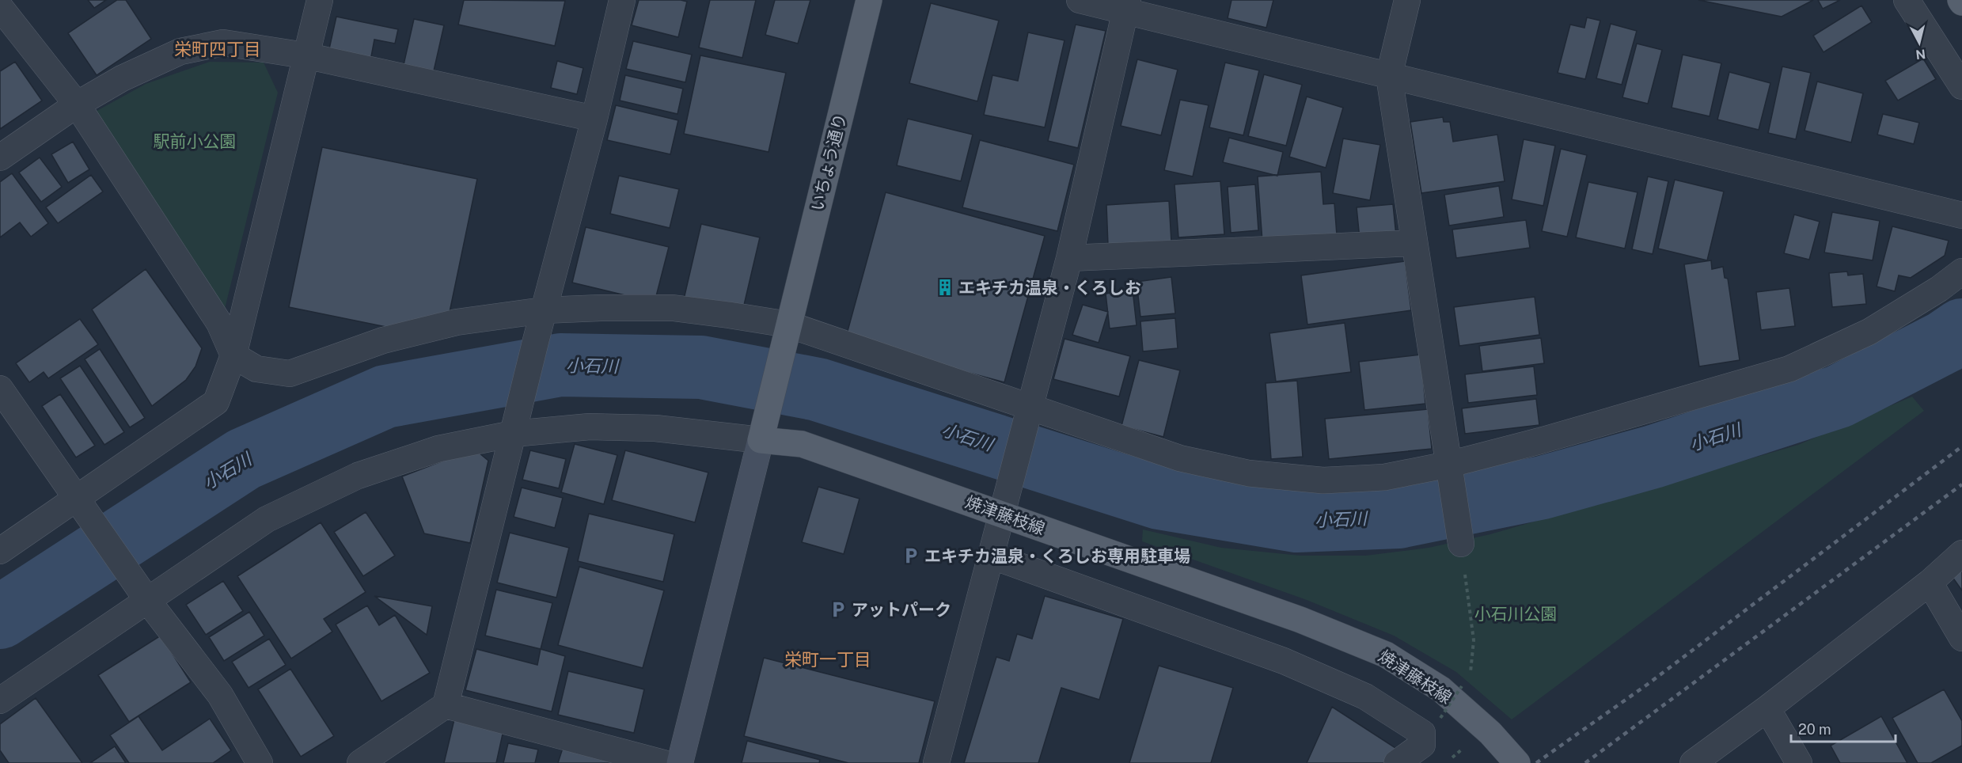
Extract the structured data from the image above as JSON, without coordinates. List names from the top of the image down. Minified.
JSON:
{"streets":{"main road":["いちょう通り","焼津藤枝線"]},"districts":["栄町四丁目","栄町一丁目"],"water":["小石川"],"parks":["駅前小公園","小石川公園"],"places":{"building":["エキチカ温泉・くろしお"],"parking":["エキチカ温泉・くろしお専用駐車場","アットパーク"]},"scale_bar":"20 m","north":"bottom"}
